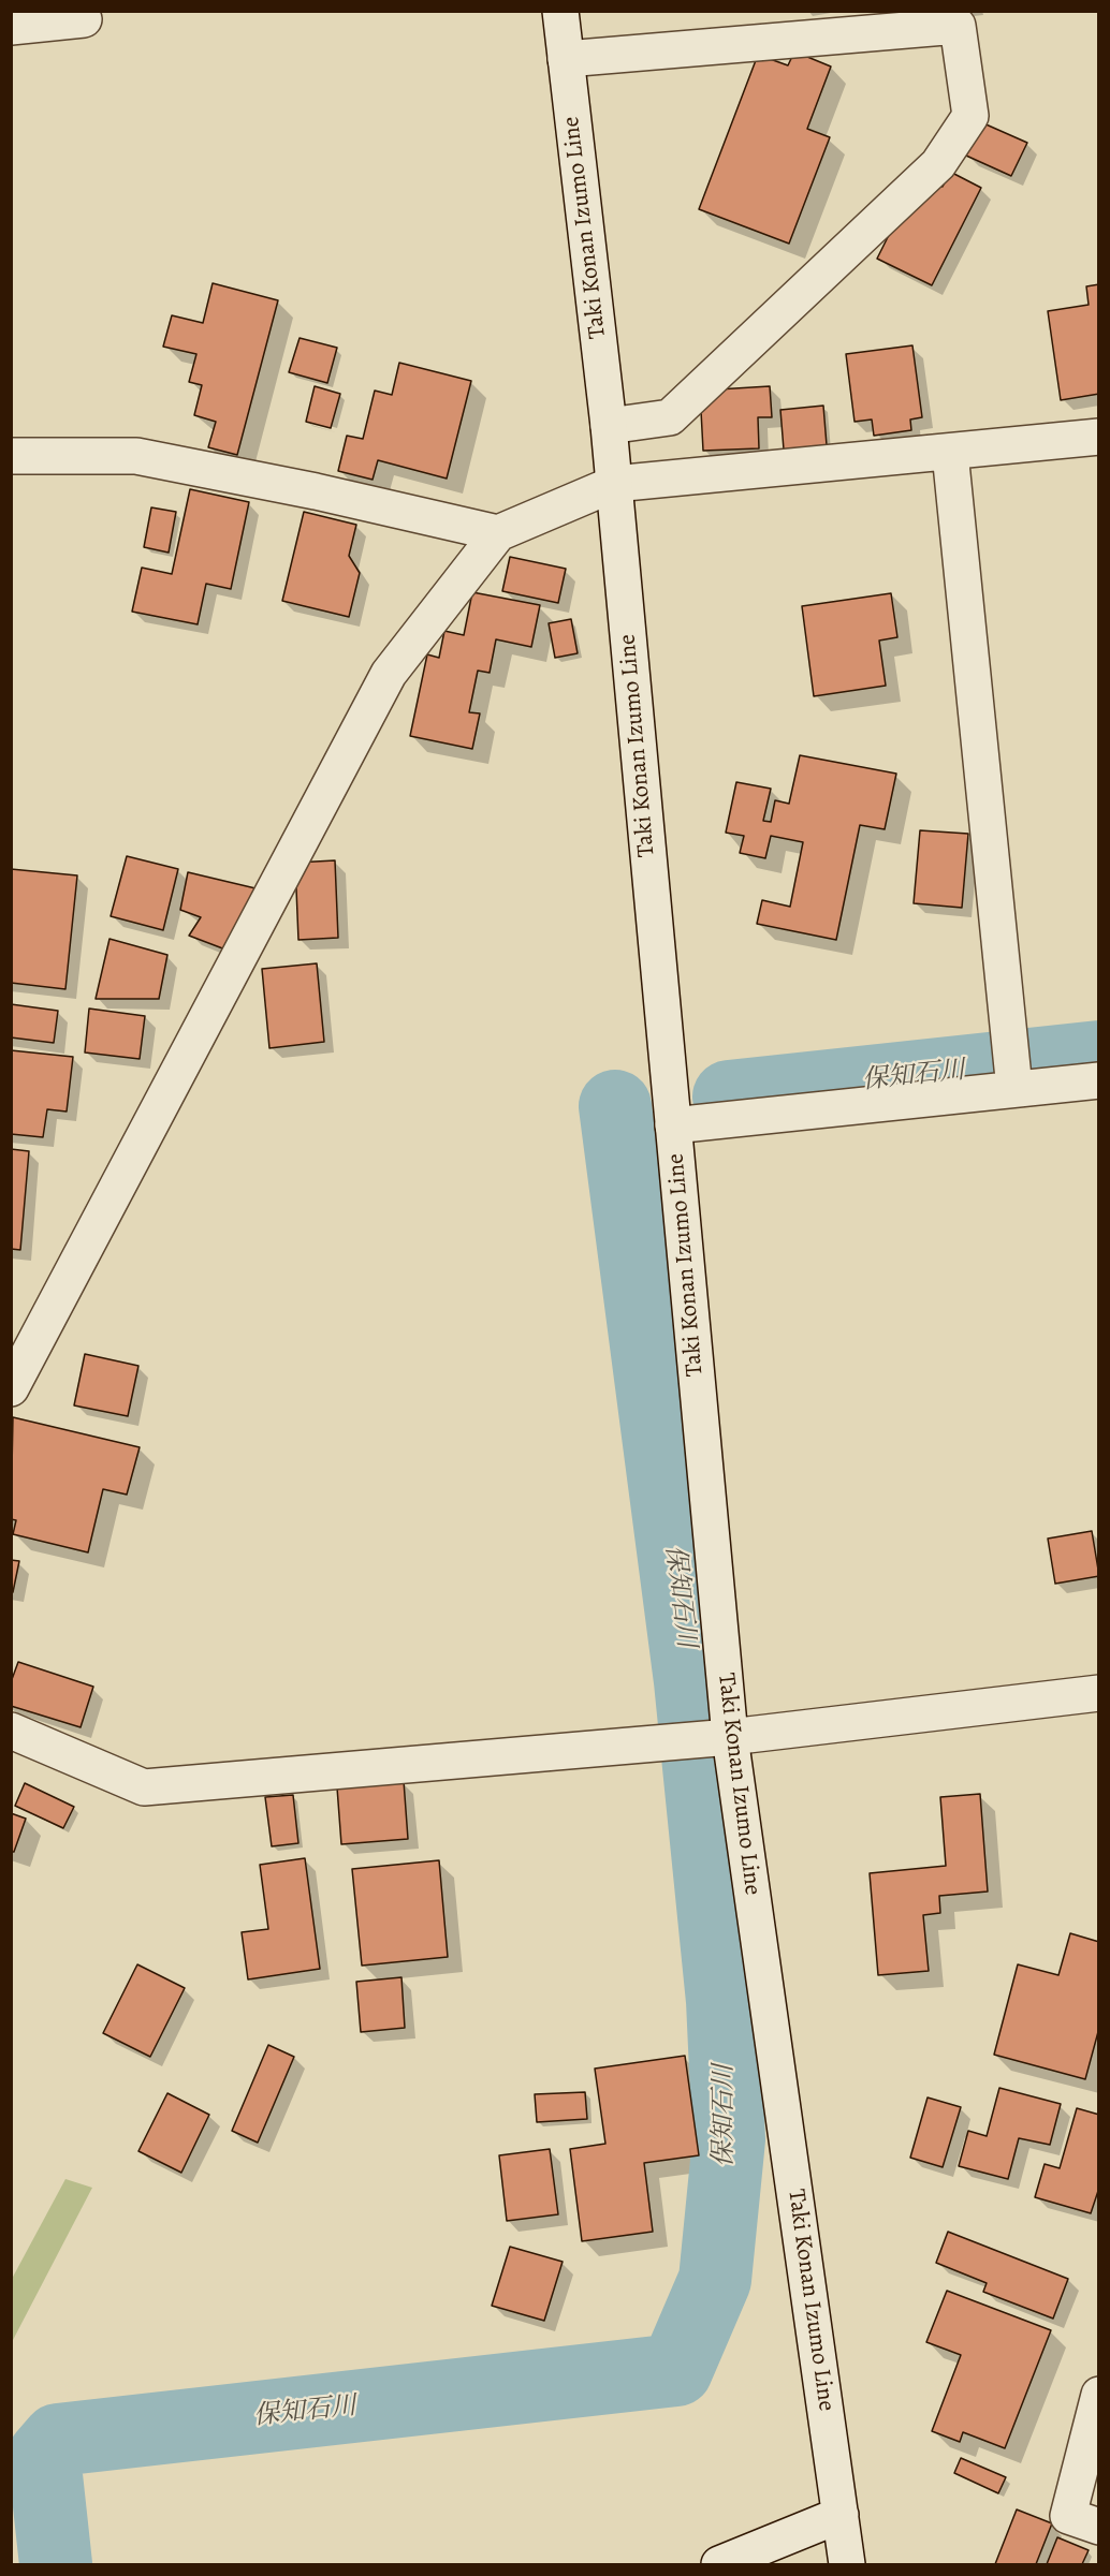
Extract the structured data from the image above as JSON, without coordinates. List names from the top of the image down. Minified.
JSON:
{"streets":{"street":["Taki Konan Izumo Line"]},"water":["保知石川"]}
